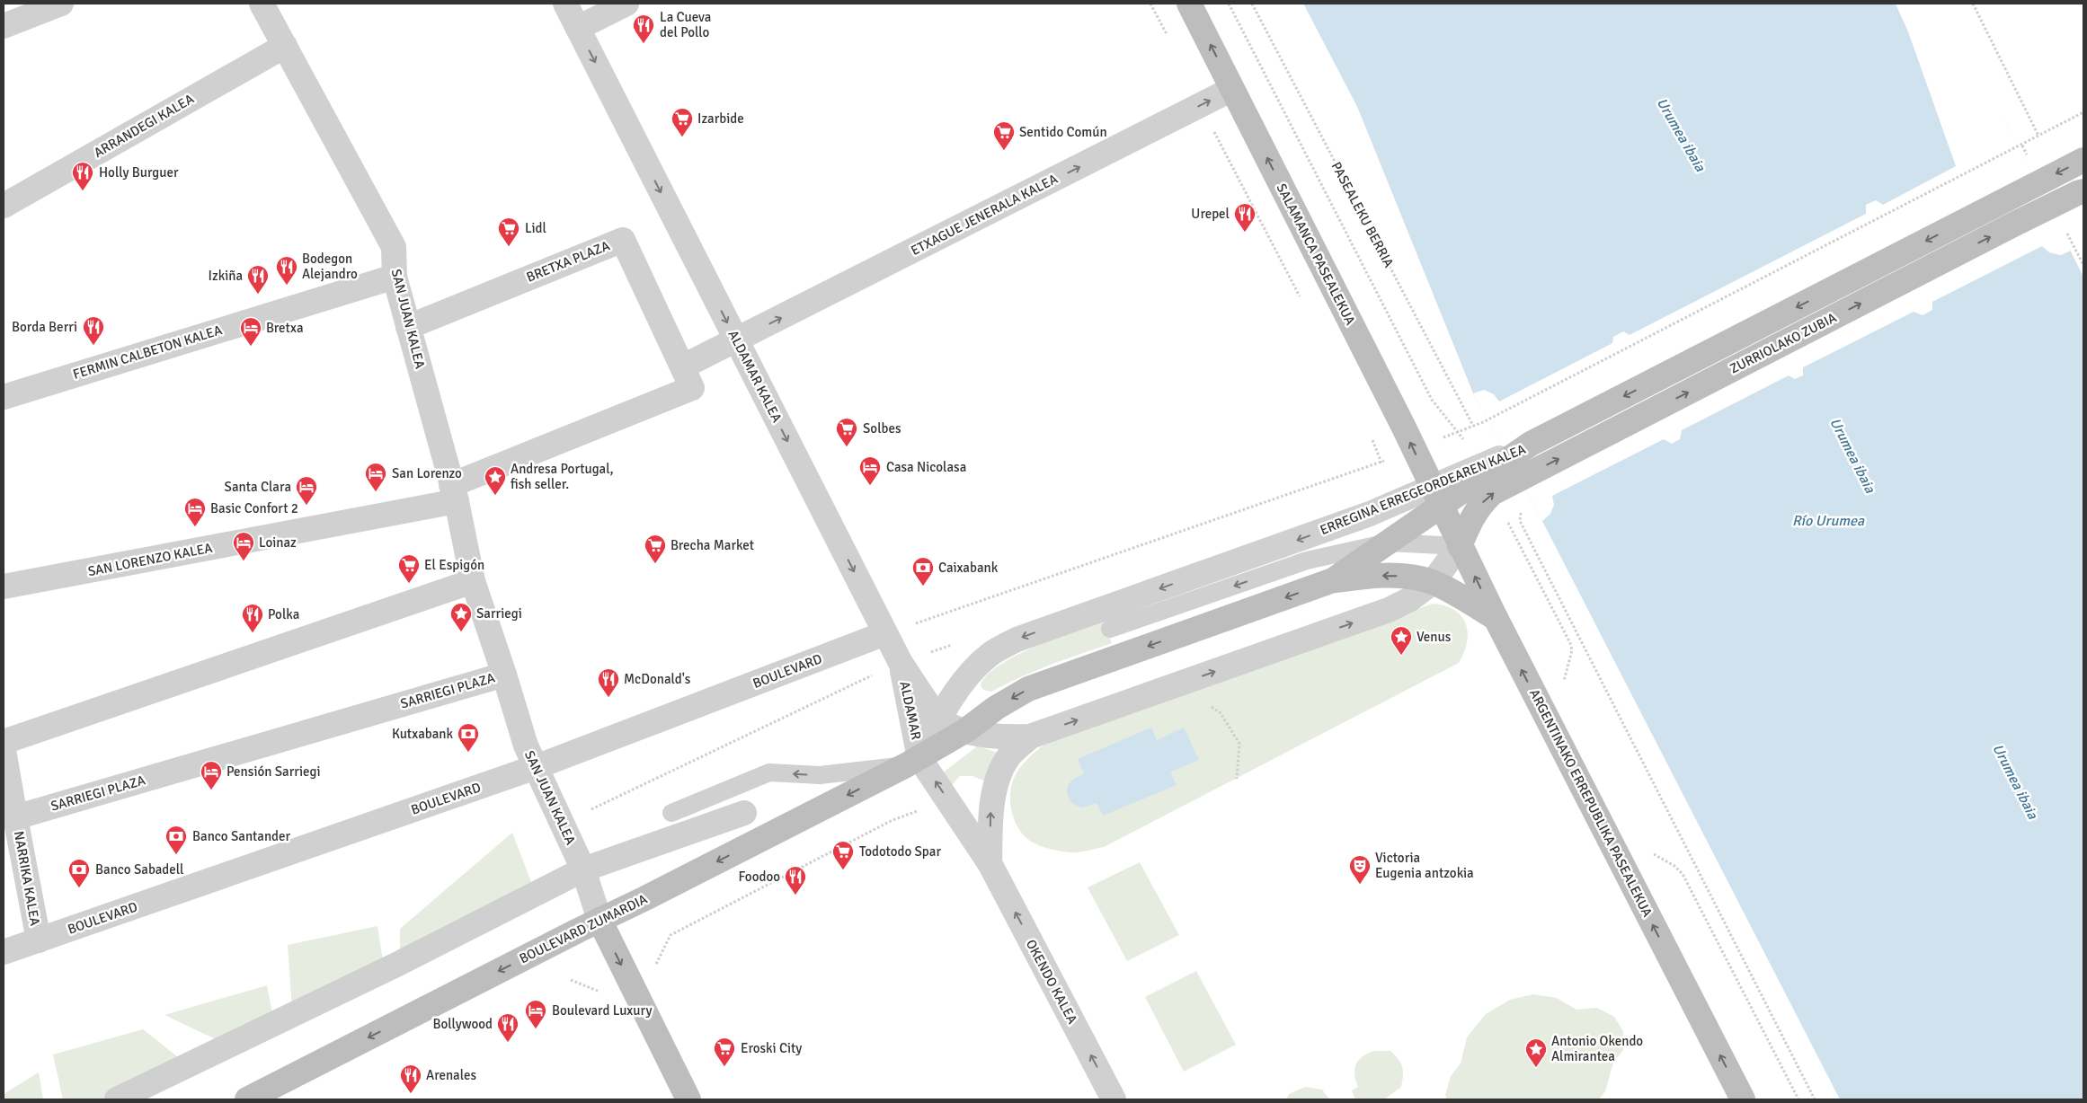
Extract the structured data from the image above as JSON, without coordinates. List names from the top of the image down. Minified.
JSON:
{"streets":{"main road":["SALAMANCA PASEALEKUA","ZURRIOLAKO ZUBIA","ERREGINA ERREGEORDEAREN KALEA","ARGENTINAKO ERREPUBLIKA PASEALEKUA","BOULEVARD ZUMARDIA"],"street":["ARRANDEGI KALEA","ETXAGUE JENERALA KALEA","BRETXA PLAZA","SAN JUAN KALEA","FERMIN CALBETON KALEA","ALDAMAR KALEA","SAN LORENZO KALEA","BOULEVARD","SARRIEGI PLAZA","ALDAMAR","NARRIKA KALEA","OKENDO KALEA"],"path":["PASEALEKU BERRIA"]},"crossings":[["ARRANDEGI KALEA","SAN JUAN KALEA"],["ETXAGUE JENERALA KALEA","SALAMANCA PASEALEKUA"],["ETXAGUE JENERALA KALEA","ALDAMAR KALEA"],["SALAMANCA PASEALEKUA","ERREGINA ERREGEORDEAREN KALEA"],["SALAMANCA PASEALEKUA","ARGENTINAKO ERREPUBLIKA PASEALEKUA"],["BRETXA PLAZA","SAN JUAN KALEA"],["BRETXA PLAZA","SAN LORENZO KALEA"],["SAN JUAN KALEA","FERMIN CALBETON KALEA"],["SAN JUAN KALEA","SAN LORENZO KALEA"],["SAN JUAN KALEA","BOULEVARD"],["SAN JUAN KALEA","SARRIEGI PLAZA"],["SAN JUAN KALEA","BOULEVARD ZUMARDIA"],["ZURRIOLAKO ZUBIA","ERREGINA ERREGEORDEAREN KALEA"],["ALDAMAR KALEA","ERREGINA ERREGEORDEAREN KALEA"],["ALDAMAR KALEA","BOULEVARD"],["ALDAMAR KALEA","ALDAMAR"],["ERREGINA ERREGEORDEAREN KALEA","ALDAMAR"],["ERREGINA ERREGEORDEAREN KALEA","ARGENTINAKO ERREPUBLIKA PASEALEKUA"],["ERREGINA ERREGEORDEAREN KALEA","BOULEVARD ZUMARDIA"],["ERREGINA ERREGEORDEAREN KALEA","OKENDO KALEA"],["BOULEVARD","NARRIKA KALEA"],["SARRIEGI PLAZA","NARRIKA KALEA"],["ALDAMAR","BOULEVARD ZUMARDIA"],["ALDAMAR","OKENDO KALEA"],["BOULEVARD ZUMARDIA","OKENDO KALEA"]],"one_way":["ETXAGUE JENERALA KALEA","SALAMANCA PASEALEKUA","ALDAMAR KALEA","ARGENTINAKO ERREPUBLIKA PASEALEKUA","BOULEVARD ZUMARDIA","OKENDO KALEA"],"water":["Urumea ibaia","Río Urumea"],"places":{"restaurant":["La Cueva del Pollo","Holly Burguer","Urepel","Bodegon Alejandro","Izkiña","Borda Berri","Polka","McDonald's","Foodoo","Bollywood","Arenales"],"supermarket":["Izarbide","Sentido Común","Lidl","Solbes","Brecha Market","El Espigón","Todotodo Spar","Eroski City"],"hotel":["Bretxa","Casa Nicolasa","San Lorenzo","Santa Clara","Basic Confort 2","Loinaz","Pensión Sarriegi","Boulevard Luxury"],"place":["Andresa Portugal, fish seller.","Sarriegi","Venus","Antonio Okendo Almirantea"],"bank":["Caixabank","Kutxabank","Banco Santander","Banco Sabadell"],"theatre":["Victoria Eugenia antzokia"]}}
